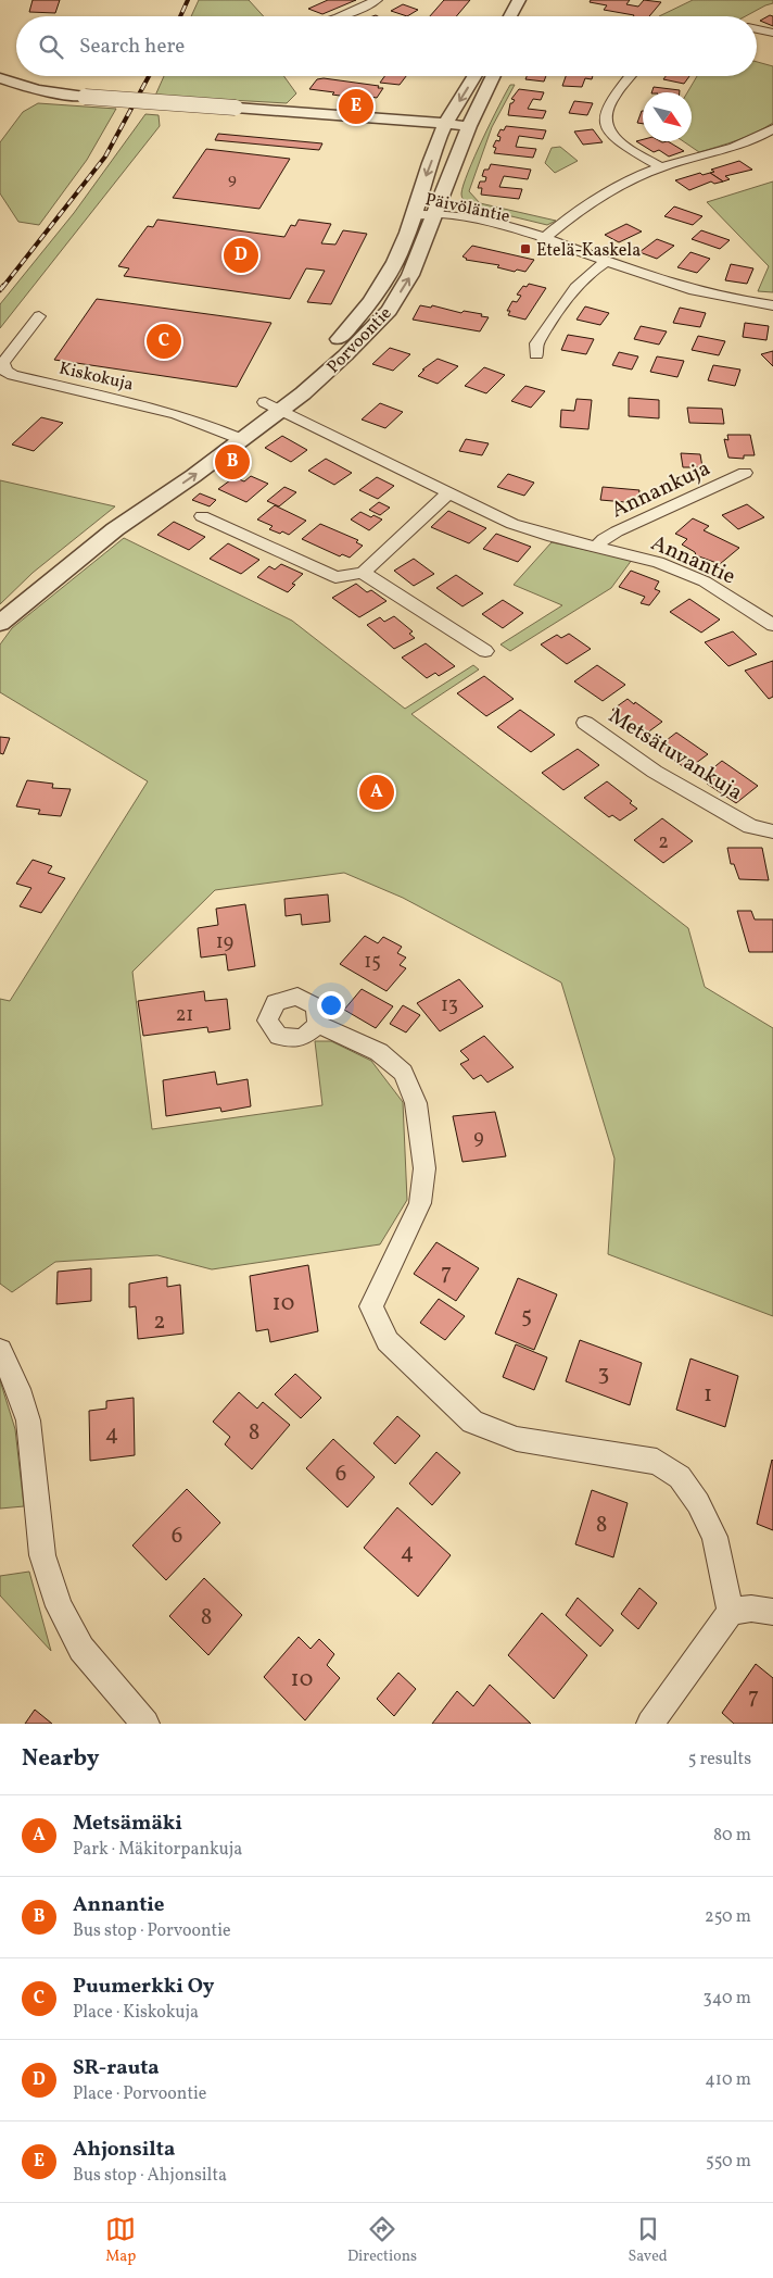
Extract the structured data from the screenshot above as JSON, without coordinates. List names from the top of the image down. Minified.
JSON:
{"streets":{"street":["Päivöläntie","Porvoontie","Kiskokuja","Annankuja","Annantie","Metsätuvankuja"]},"crossings":[["Päivöläntie","Porvoontie"],["Porvoontie","Kiskokuja"],["Porvoontie","Annantie"],["Annankuja","Annantie"]],"places":{"transit":["Etelä-Kaskela"]},"house_numbers":["9","2","19","15","13","21","9","7","10","5","2","3","1","8","4","6","8","6","4","8","10","7"],"north":"bottom right","page":{"search":"Search here","pins":["E","D","C","B","A"],"heading":["Nearby","5 results"],"list":[{"mark":"A","name":"Metsämäki","note":"Park · Mäkitorpankuja","value":"80 m"},{"mark":"B","name":"Annantie","note":"Bus stop · Porvoontie","value":"250 m"},{"mark":"C","name":"Puumerkki Oy","note":"Place · Kiskokuja","value":"340 m"},{"mark":"D","name":"SR-rauta","note":"Place · Porvoontie","value":"410 m"},{"mark":"E","name":"Ahjonsilta","note":"Bus stop · Ahjonsilta","value":"550 m"}],"nav":["Map","Directions","Saved"]}}
